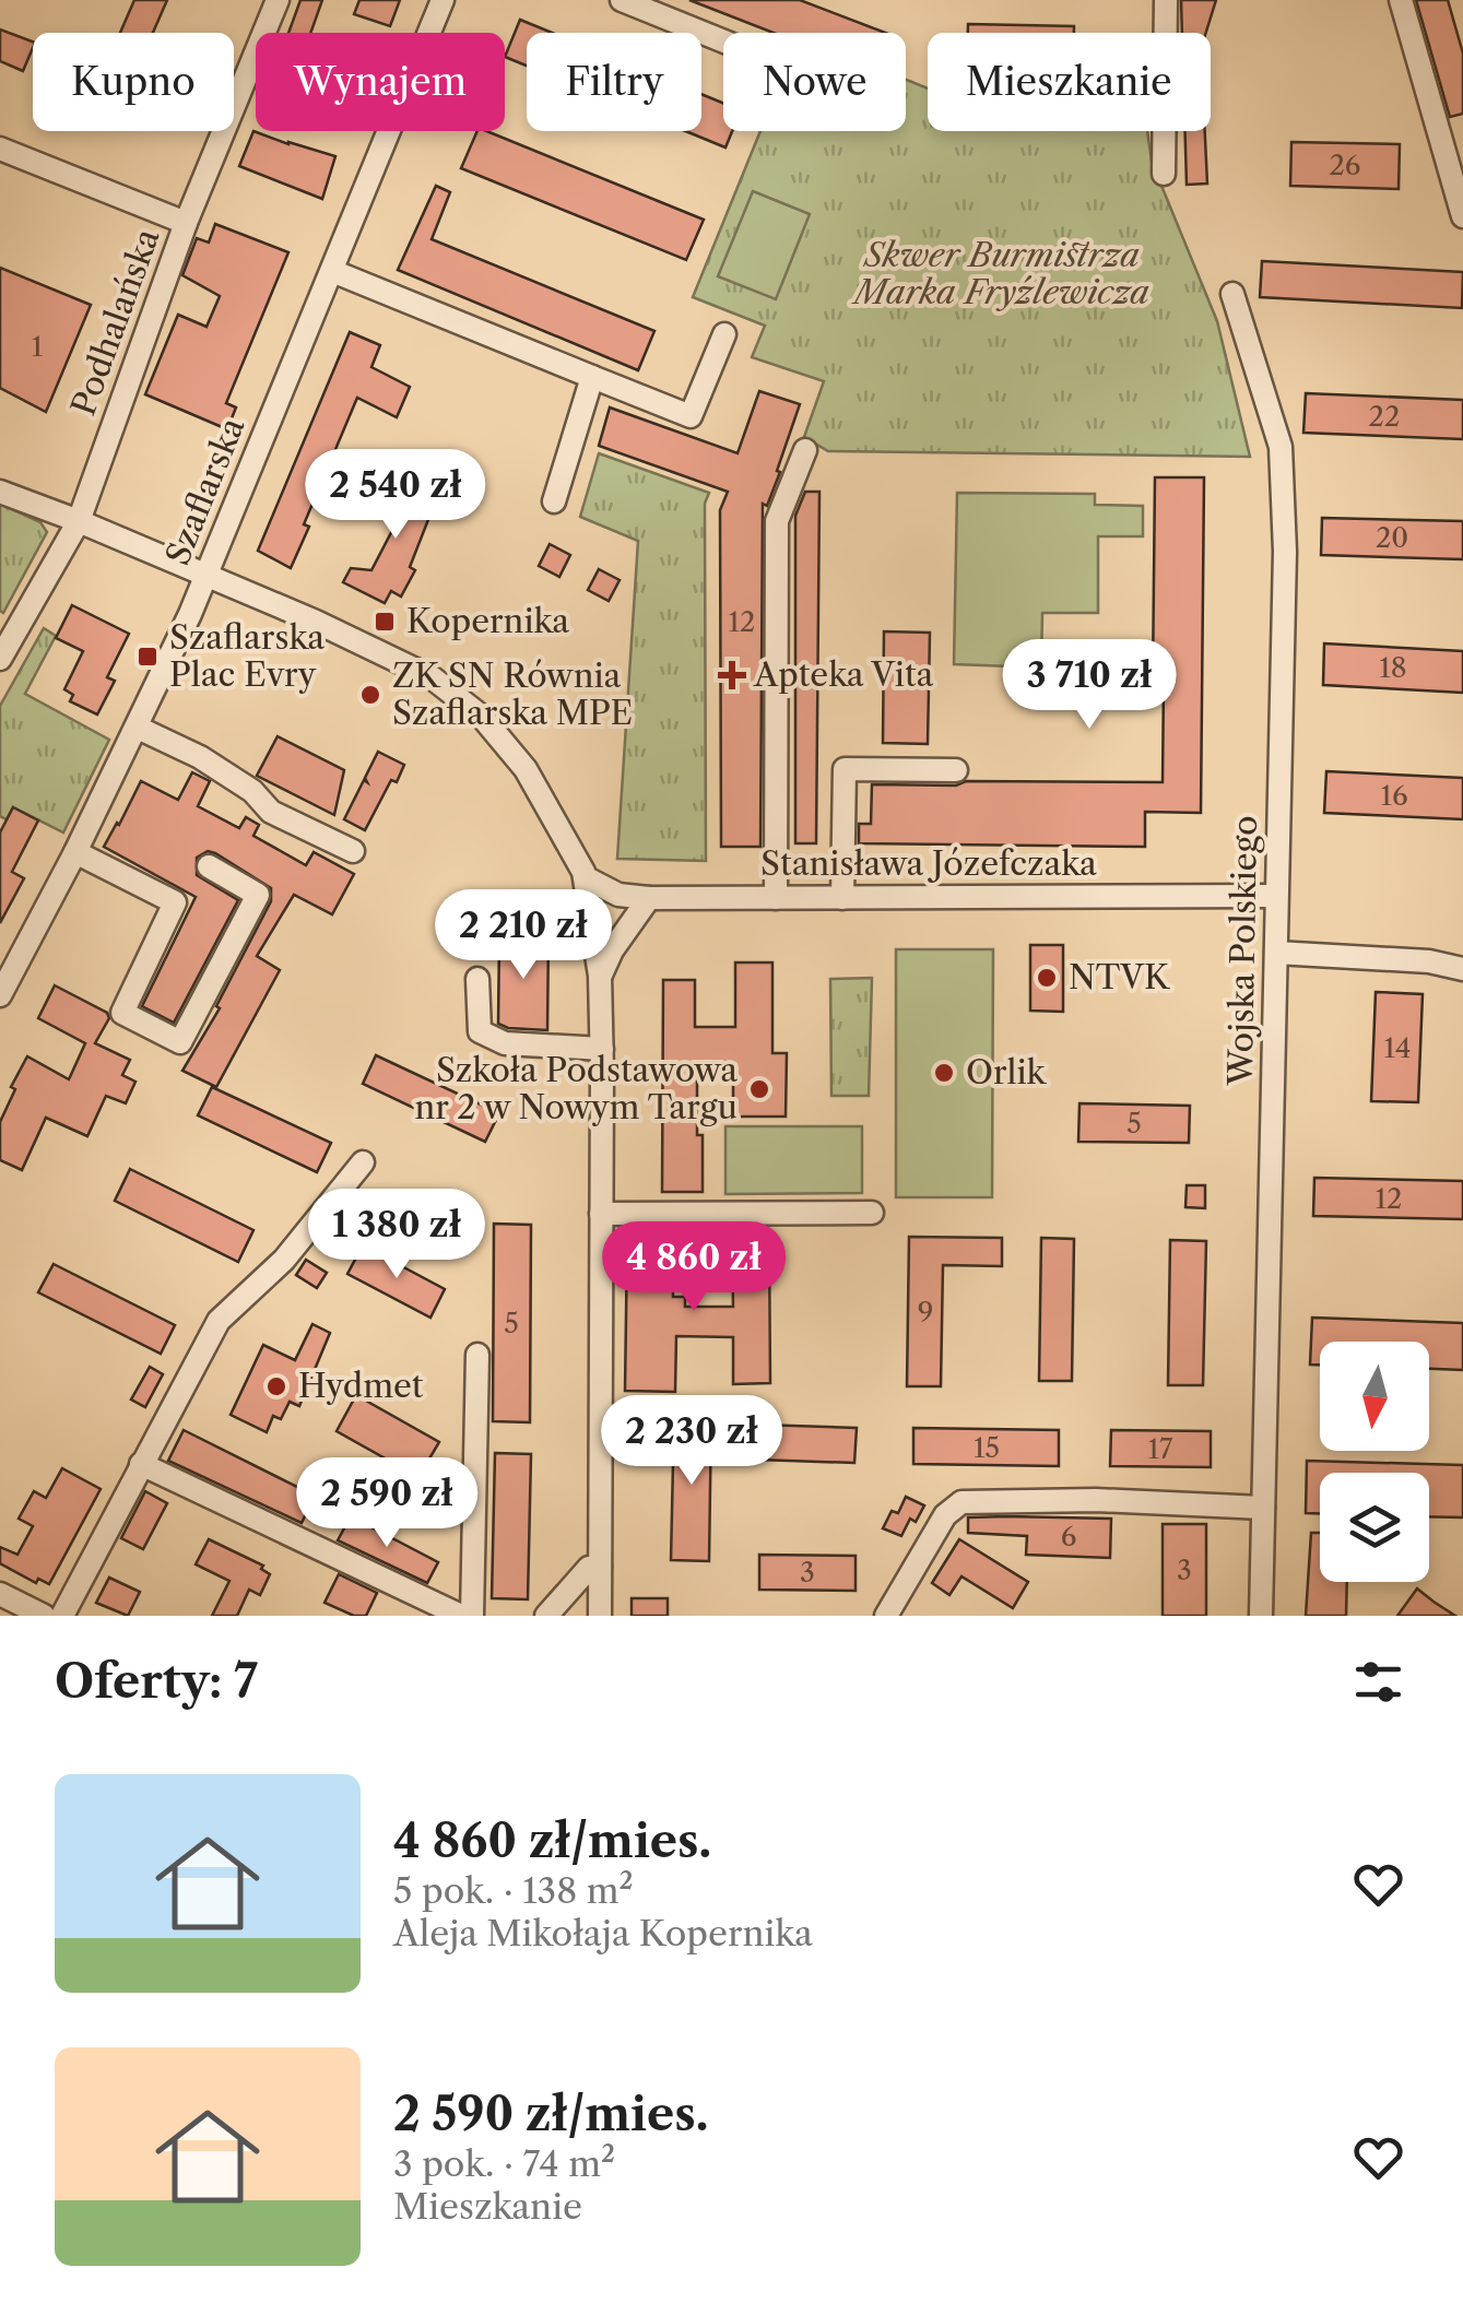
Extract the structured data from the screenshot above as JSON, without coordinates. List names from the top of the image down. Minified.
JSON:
{"streets":{"street":["Podhalańska","Szaflarska","Stanisława Józefczaka","Wojska Polskiego"]},"crossings":[["Stanisława Józefczaka","Wojska Polskiego"]],"parks":["Skwer Burmistrza Marka Fryźlewicza"],"places":{"transit":["Kopernika","Szaflarska Plac Evry"],"health":["Apteka Vita"],"other":["ZK SN Równia Szaflarska MPE","NTVK","Orlik","Szkoła Podstawowa nr 2 w Nowym Targu","Hydmet"]},"house_numbers":["26","1","22","20","12","18","16","14","5","12","9","5","15","17","6","3","3"],"north":"bottom","page":{"chip":["Kupno","Wynajem","Filtry","Nowe","Mieszkanie"],"price":["2 540 zł","3 710 zł","2 210 zł","1 380 zł","4 860 zł","2 230 zł","2 590 zł"],"heading":"Oferty: 7","list":[{"name":"4 860 zł/mies.","note":"5 pok. · 138 m² · Aleja Mikołaja Kopernika"},{"name":"2 590 zł/mies.","note":"3 pok. · 74 m² · Mieszkanie"}]}}
